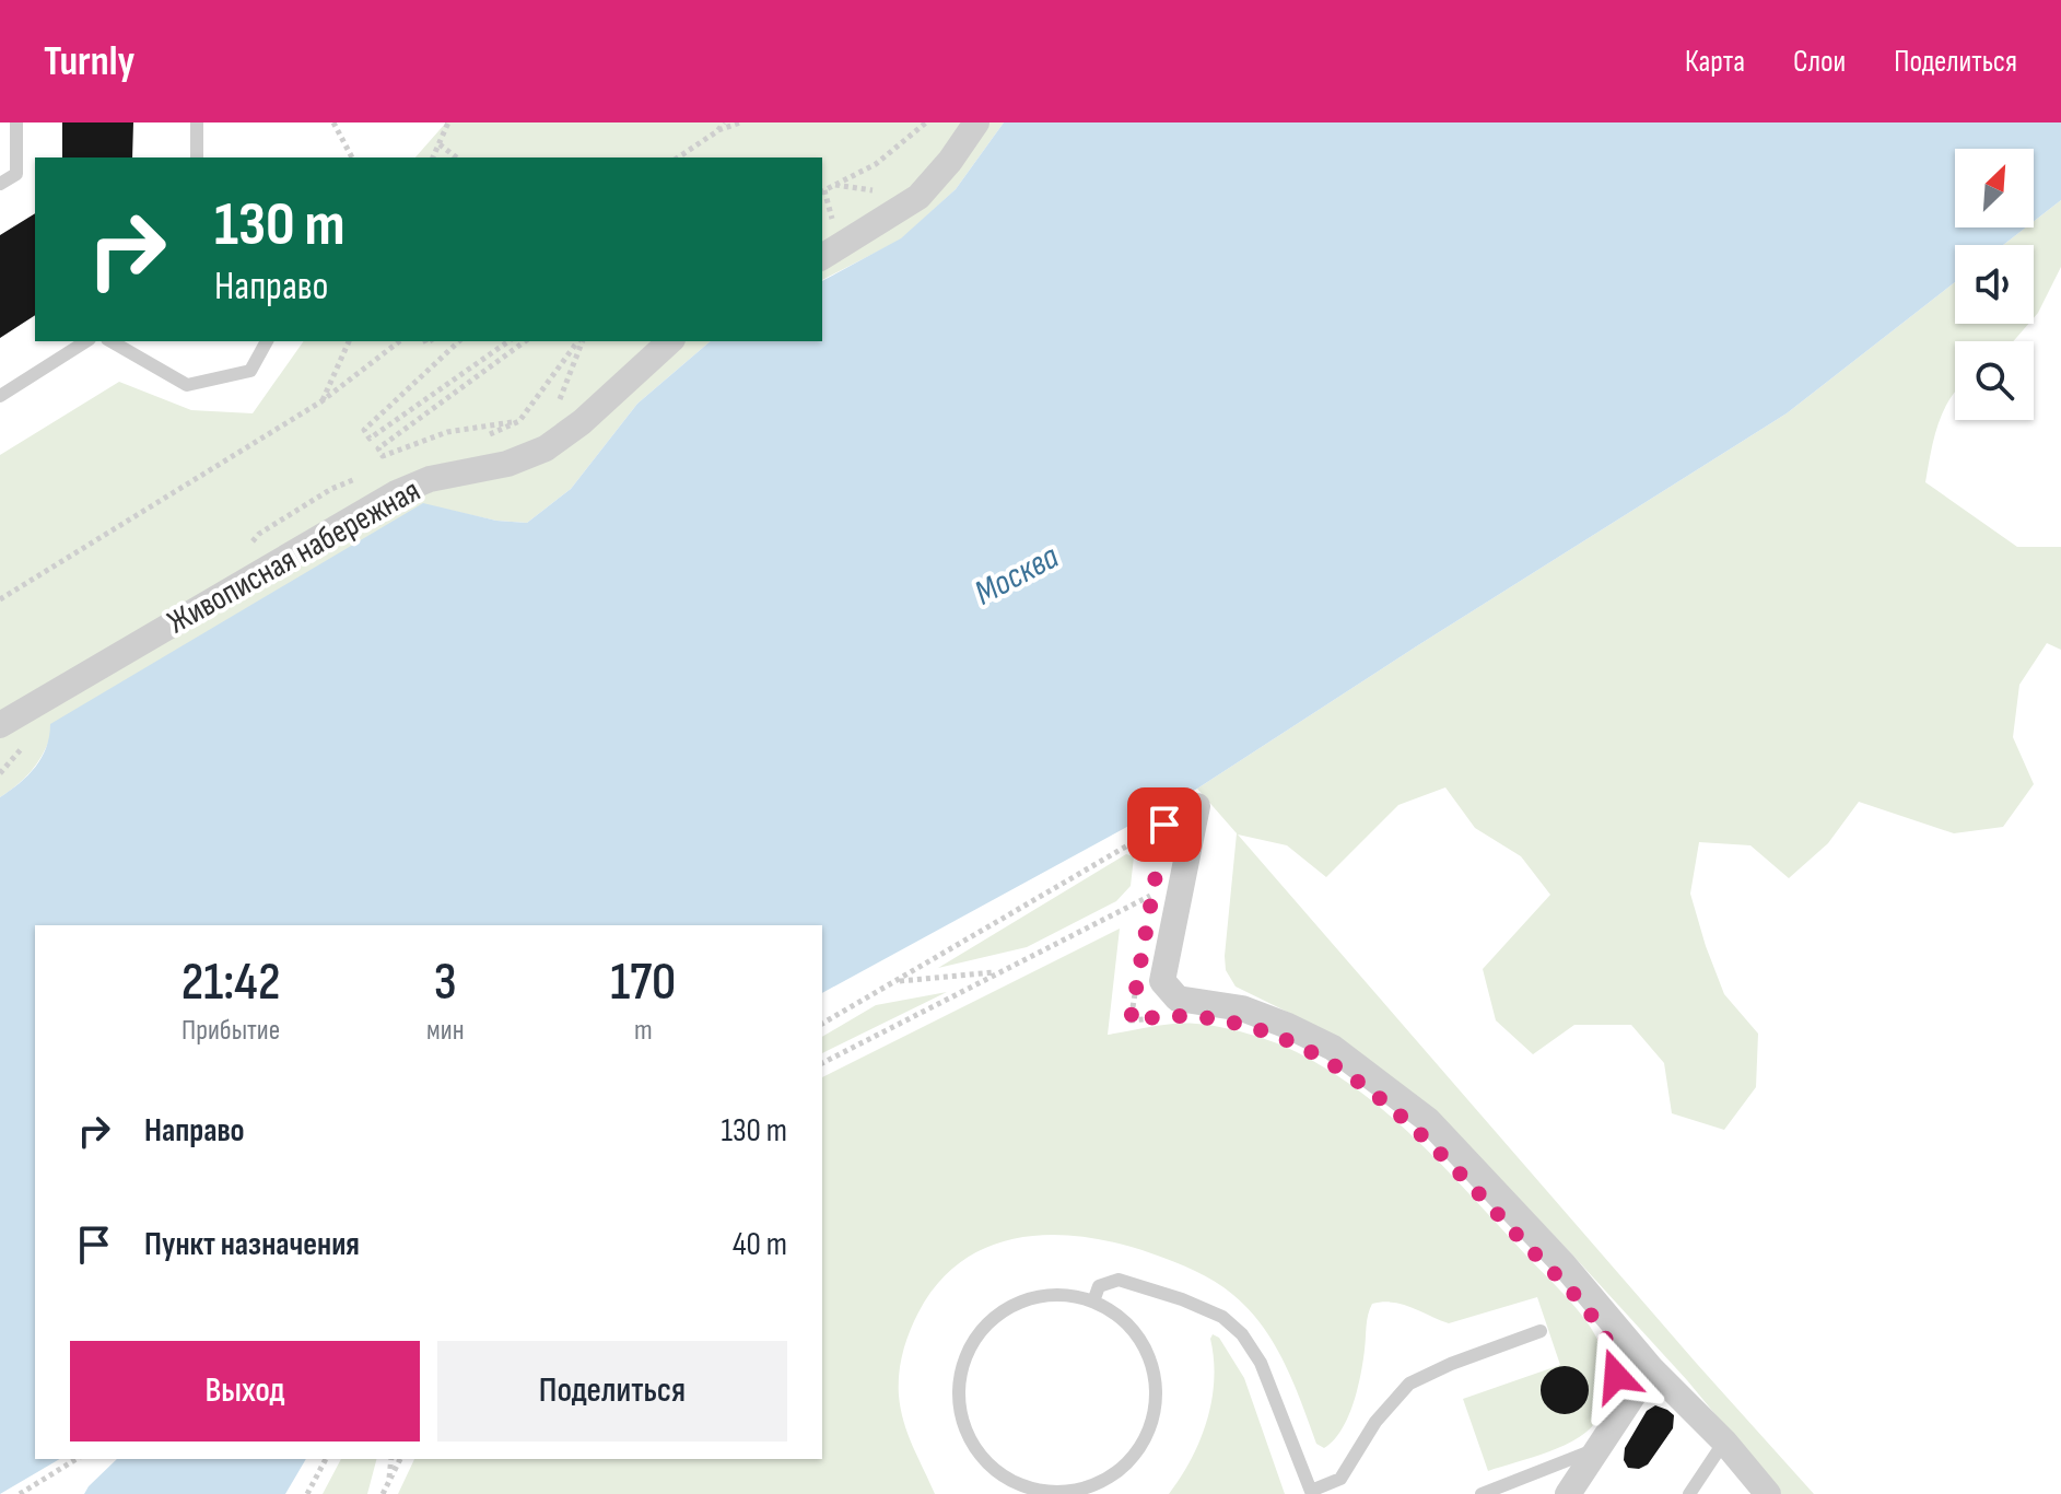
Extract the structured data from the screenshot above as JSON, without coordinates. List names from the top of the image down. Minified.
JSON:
{"streets":{"street":["Живописная набережная"]},"water":["Москва"],"north":"top right","page":{"header":"Turnly","nav":["Карта","Слои","Поделиться"],"turn":["130 m","Направо"],"eta":["21:42","Прибытие","3","мин","170","m"],"list":[{"name":"Направо","value":"130 m"},{"name":"Пункт назначения","value":"40 m"}],"buttons":["Выход","Поделиться"]}}
